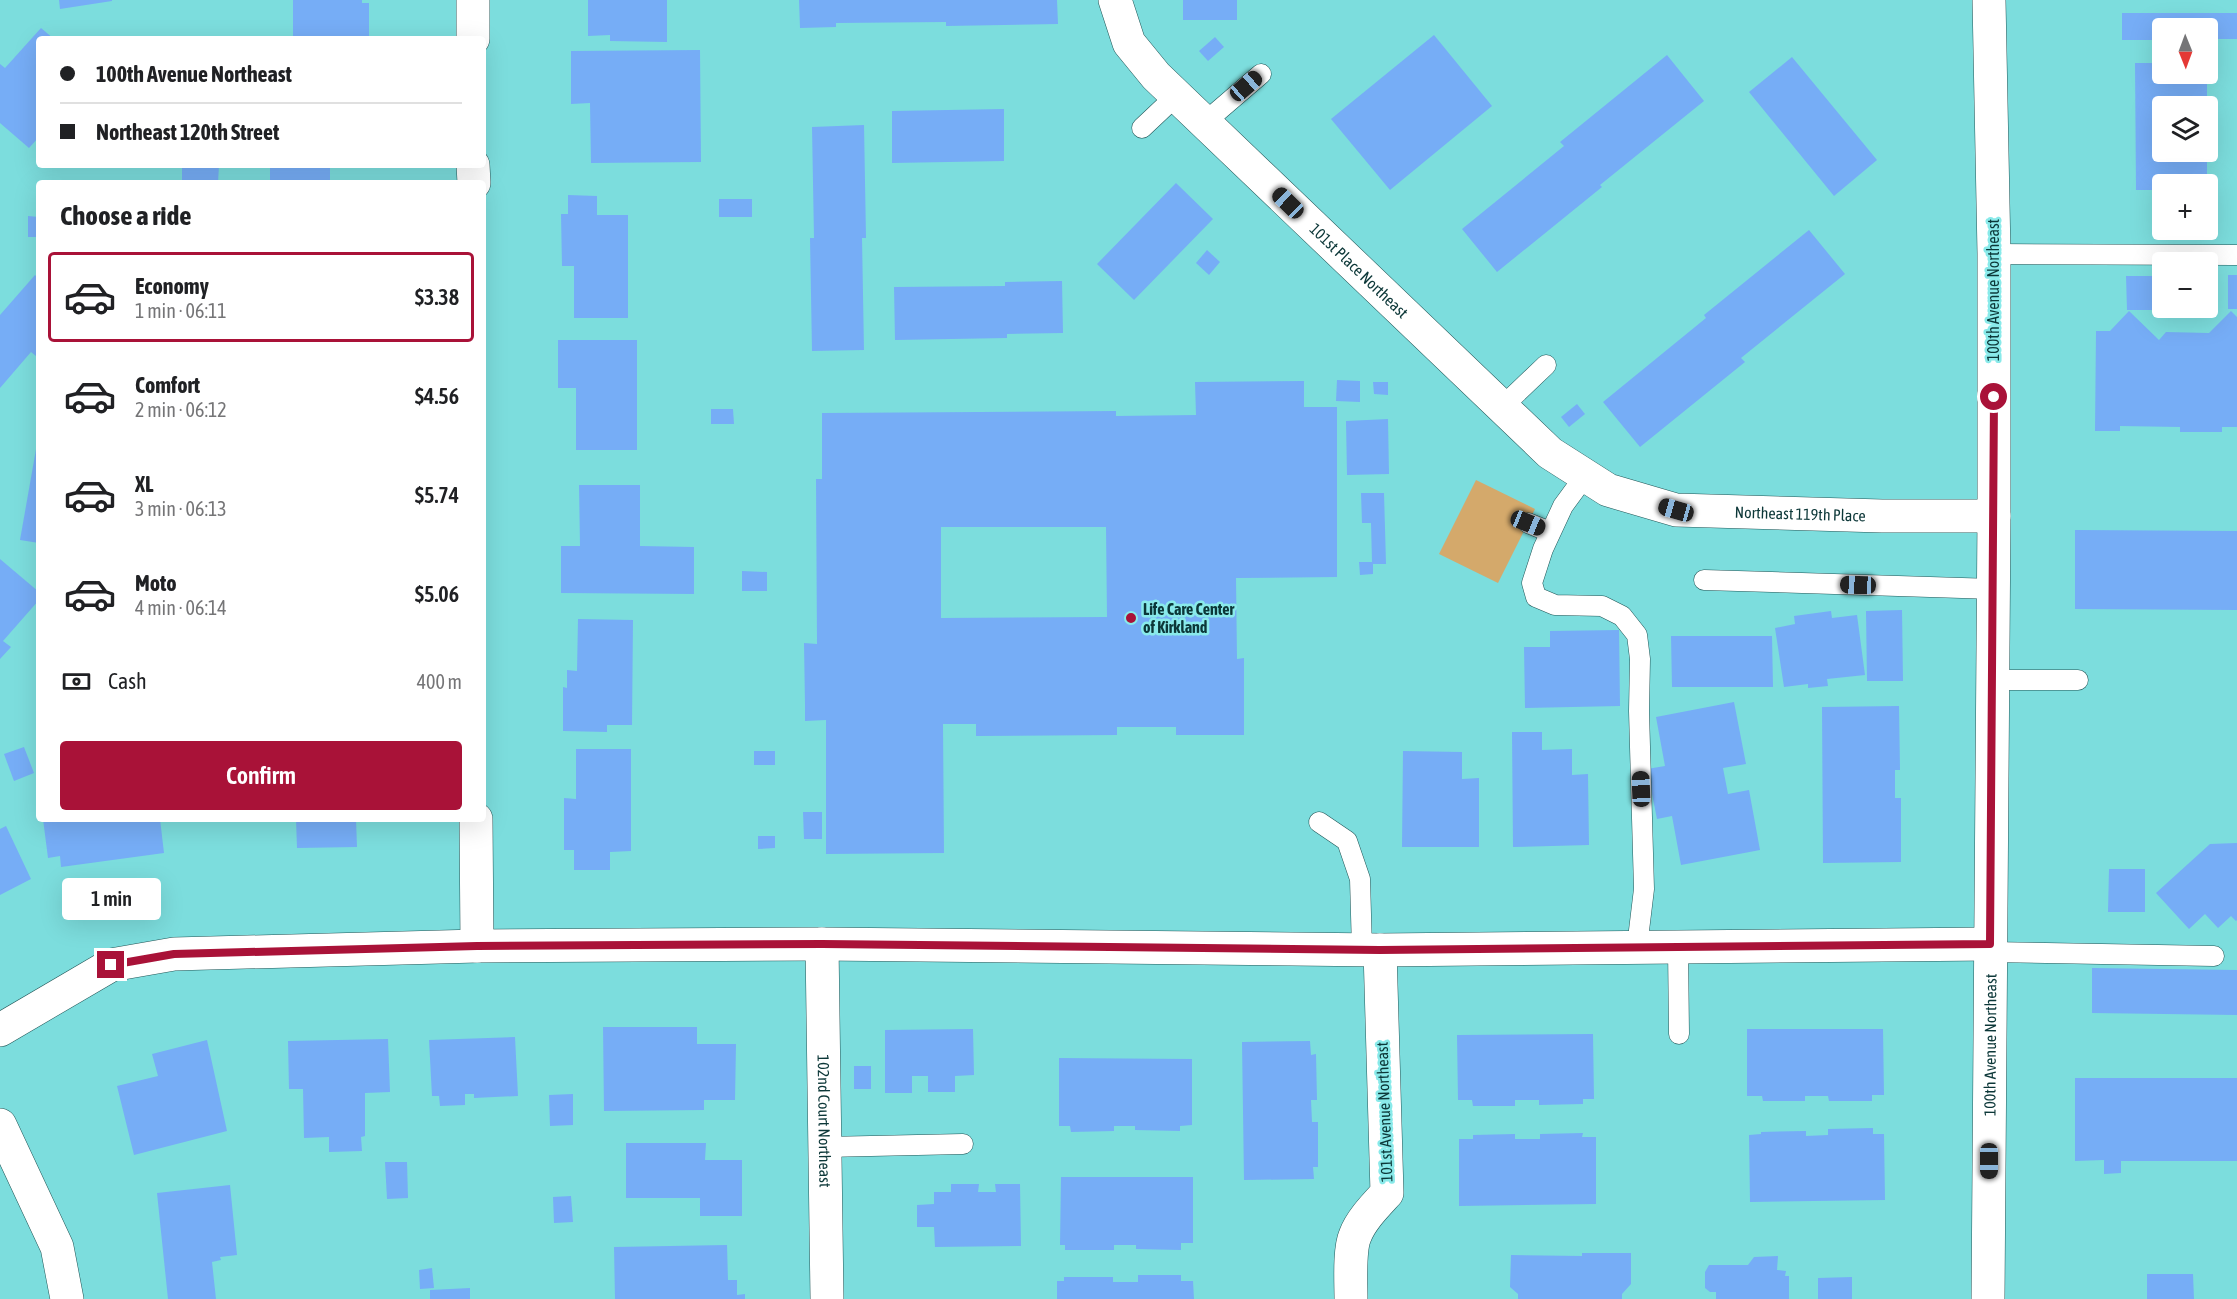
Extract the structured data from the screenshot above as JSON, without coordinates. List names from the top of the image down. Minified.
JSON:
{"streets":{"street":["101st Place Northeast","100th Avenue Northeast","Northeast 119th Place","101st Avenue Northeast","102nd Court Northeast"]},"crossings":[["101st Place Northeast","Northeast 119th Place"],["100th Avenue Northeast","Northeast 119th Place"]],"places":["Life Care Center of Kirkland"],"north":"bottom","page":{"map_buttons":["+","−"],"banner":["100th Avenue Northeast","Northeast 120th Street"],"heading":"Choose a ride","list":[{"name":"Economy","note":"1 min · 06:11","value":"$3.38"},{"name":"Comfort","note":"2 min · 06:12","value":"$4.56"},{"name":"XL","note":"3 min · 06:13","value":"$5.74"},{"name":"Moto","note":"4 min · 06:14","value":"$5.06"}],"pay":["Cash","400 m"],"buttons":"Confirm","bubble":"1 min"}}
